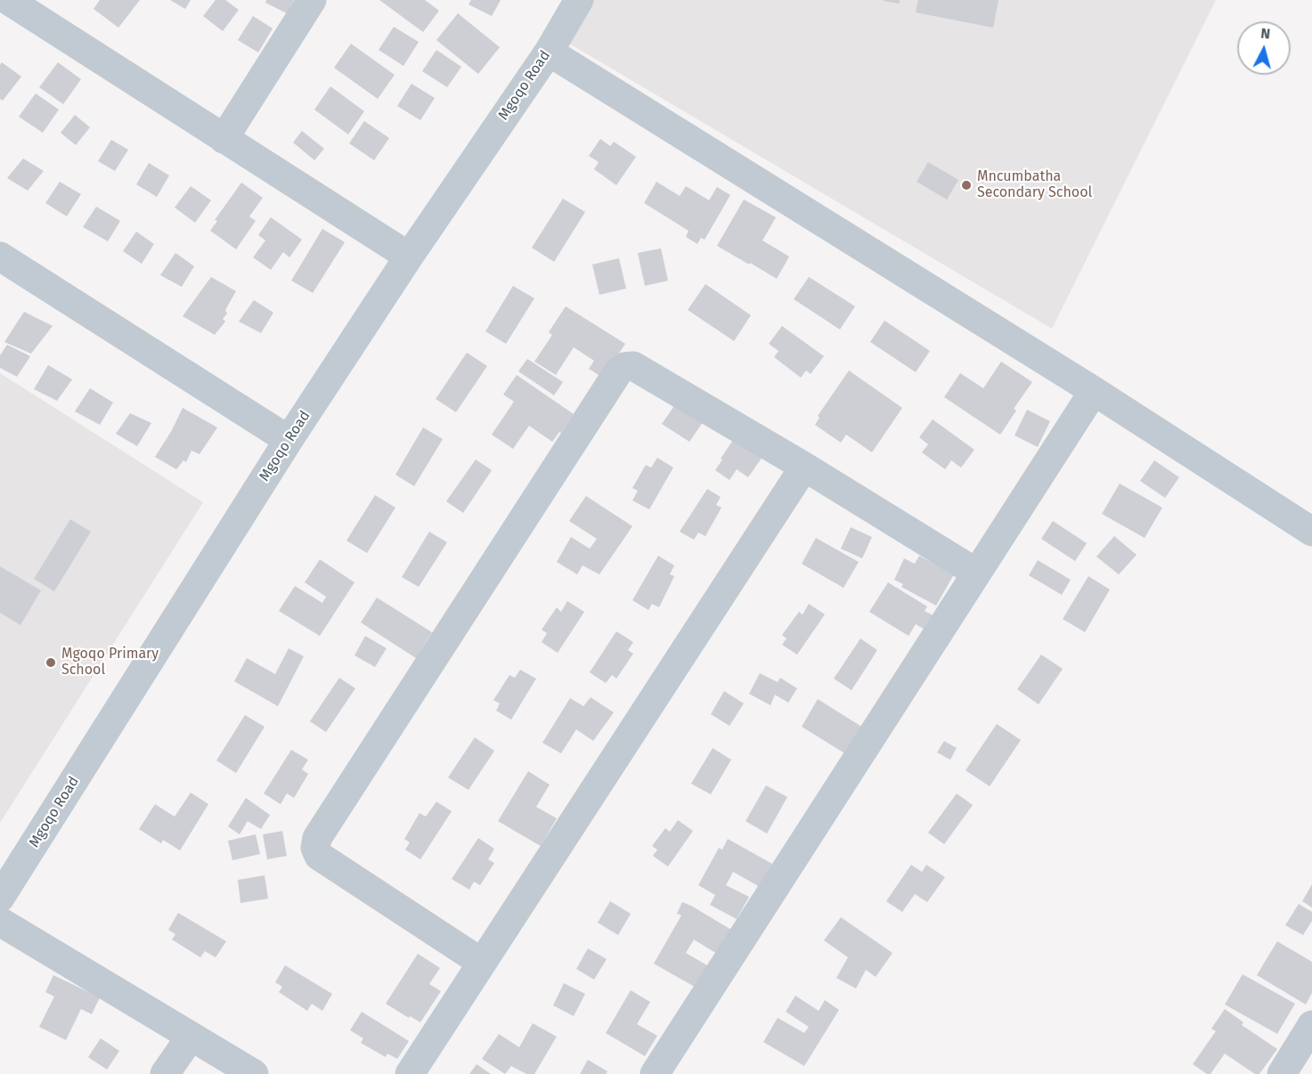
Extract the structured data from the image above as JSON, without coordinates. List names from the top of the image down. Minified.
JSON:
{"streets":{"street":["Mgoqo Road"]},"places":["Mncumbatha Secondary School","Mgoqo Primary School"],"north":"top"}
